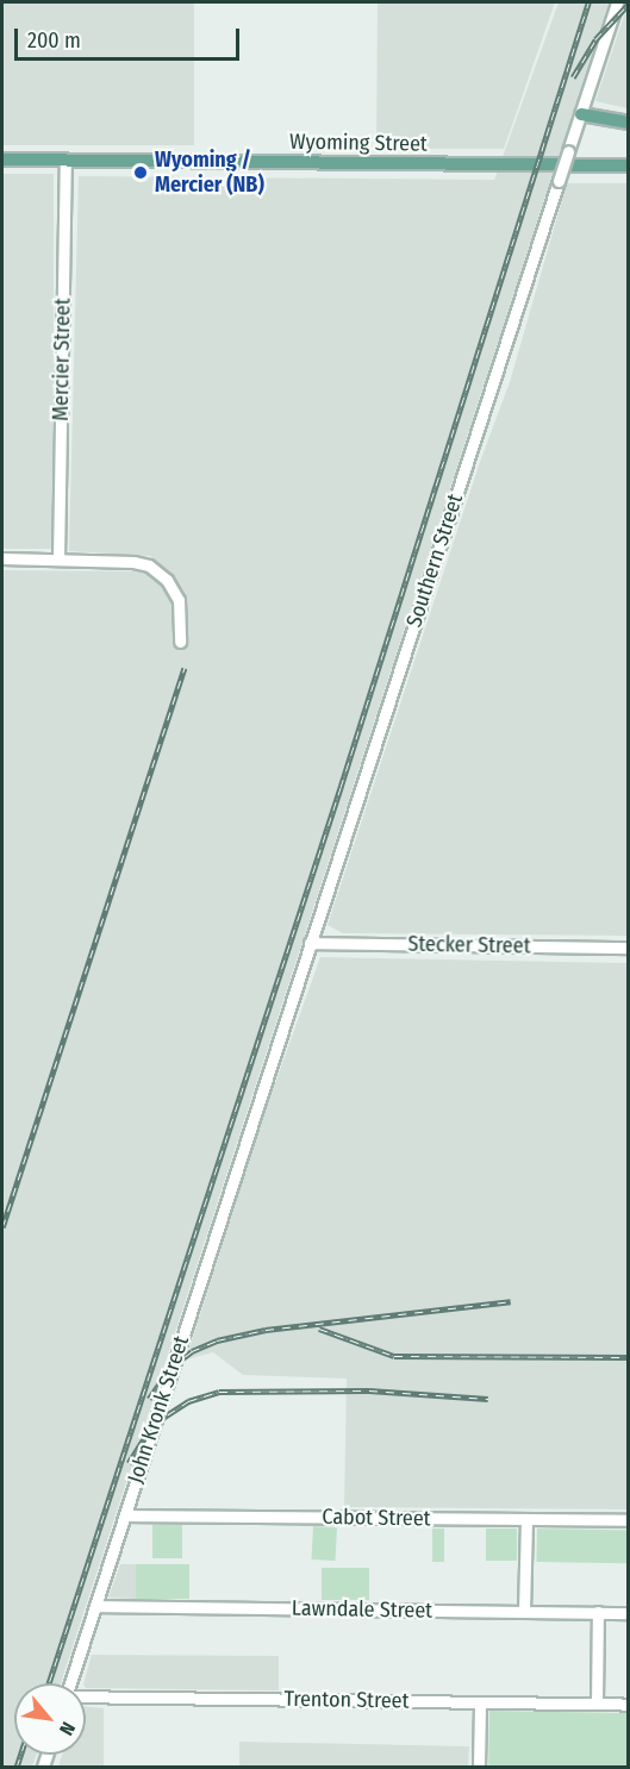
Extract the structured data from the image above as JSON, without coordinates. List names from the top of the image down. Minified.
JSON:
{"streets":{"main road":["Wyoming Street"],"street":["Mercier Street","Southern Street","Stecker Street","John Kronk Street","Cabot Street","Lawndale Street","Trenton Street"]},"crossings":[["Wyoming Street","Mercier Street"],["Southern Street","Stecker Street"],["Southern Street","John Kronk Street"],["John Kronk Street","Cabot Street"],["John Kronk Street","Lawndale Street"]],"places":["Wyoming / Mercier (NB)"],"scale_bar":"200 m","north":"bottom right"}
